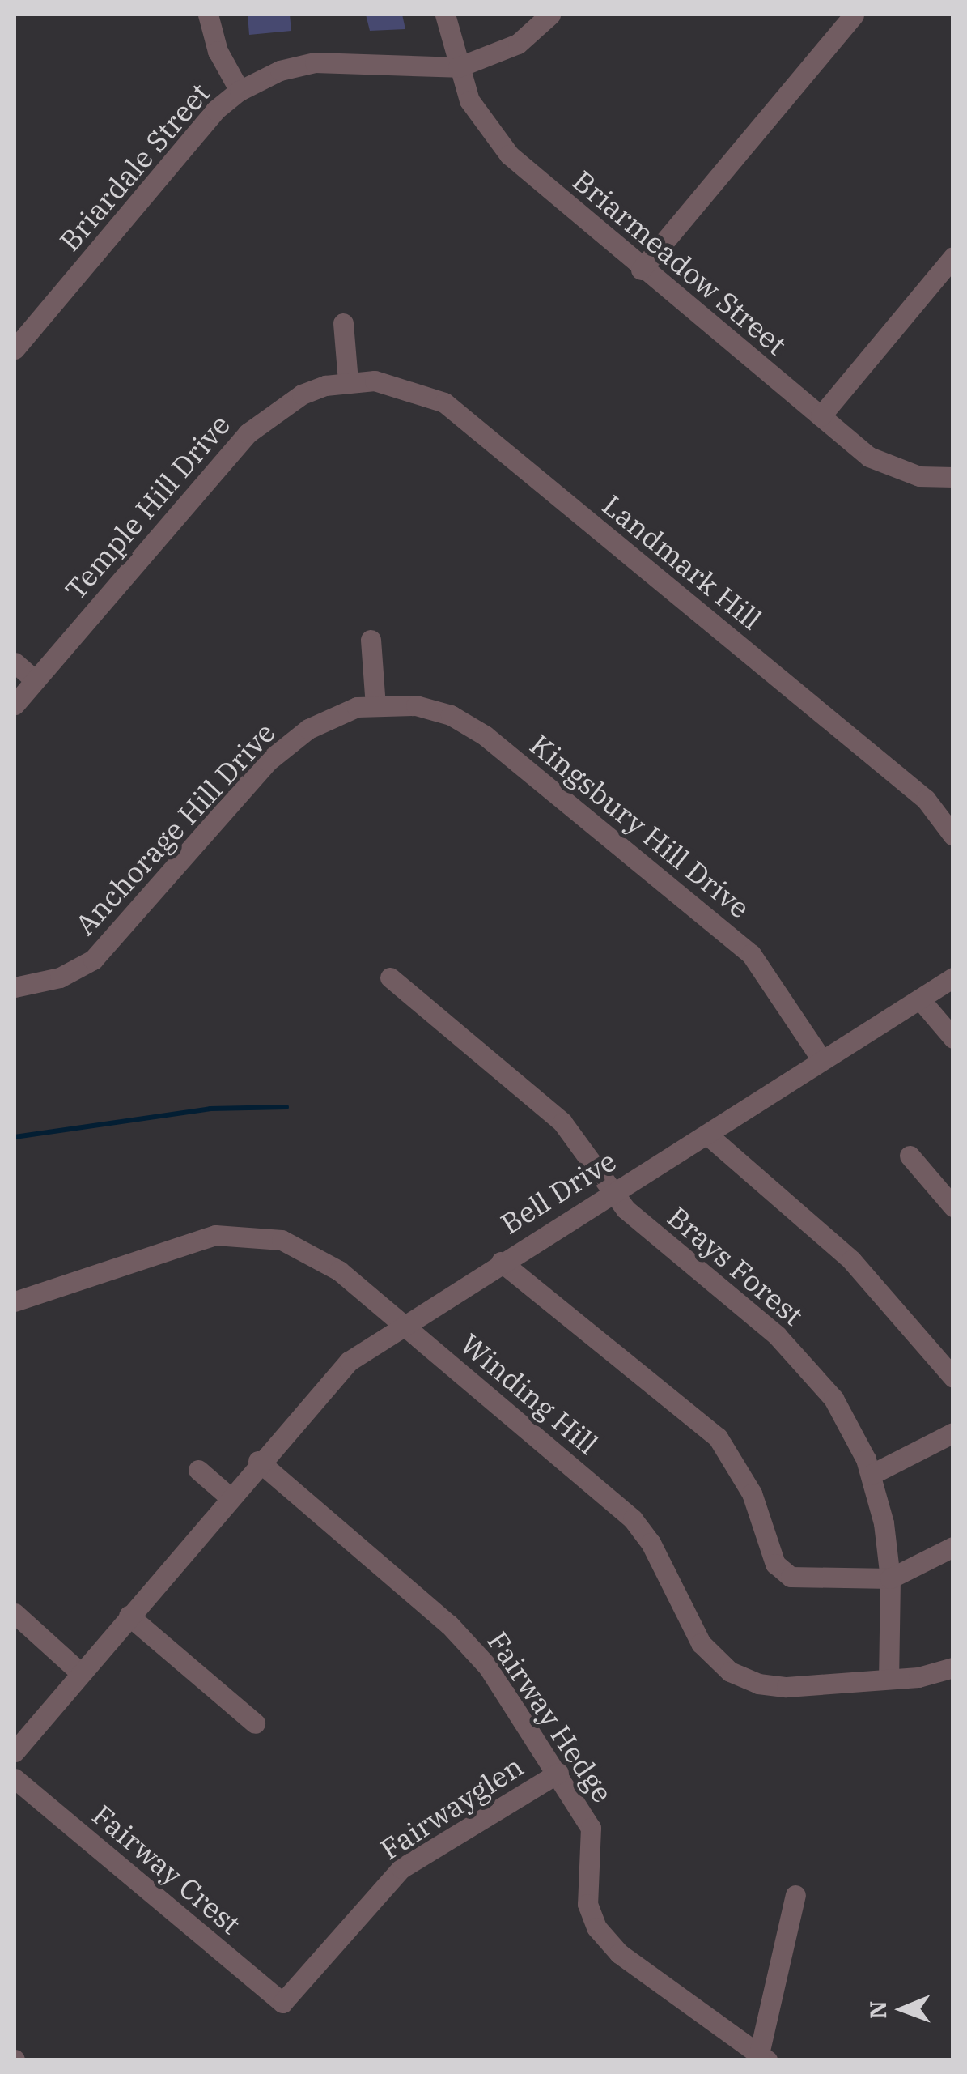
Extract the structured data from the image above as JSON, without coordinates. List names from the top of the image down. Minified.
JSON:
{"streets":{"street":["Briardale Street","Briarmeadow Street","Temple Hill Drive","Landmark Hill","Kingsbury Hill Drive","Anchorage Hill Drive","Bell Drive","Brays Forest","Winding Hill","Fairway Hedge","Fairwayglen","Fairway Crest"]},"crossings":[["Briardale Street","Briarmeadow Street"],["Temple Hill Drive","Landmark Hill"],["Kingsbury Hill Drive","Anchorage Hill Drive"],["Kingsbury Hill Drive","Bell Drive"],["Bell Drive","Brays Forest"],["Bell Drive","Winding Hill"],["Bell Drive","Fairway Hedge"],["Brays Forest","Winding Hill"],["Fairway Hedge","Fairwayglen"],["Fairwayglen","Fairway Crest"]],"north":"left"}
